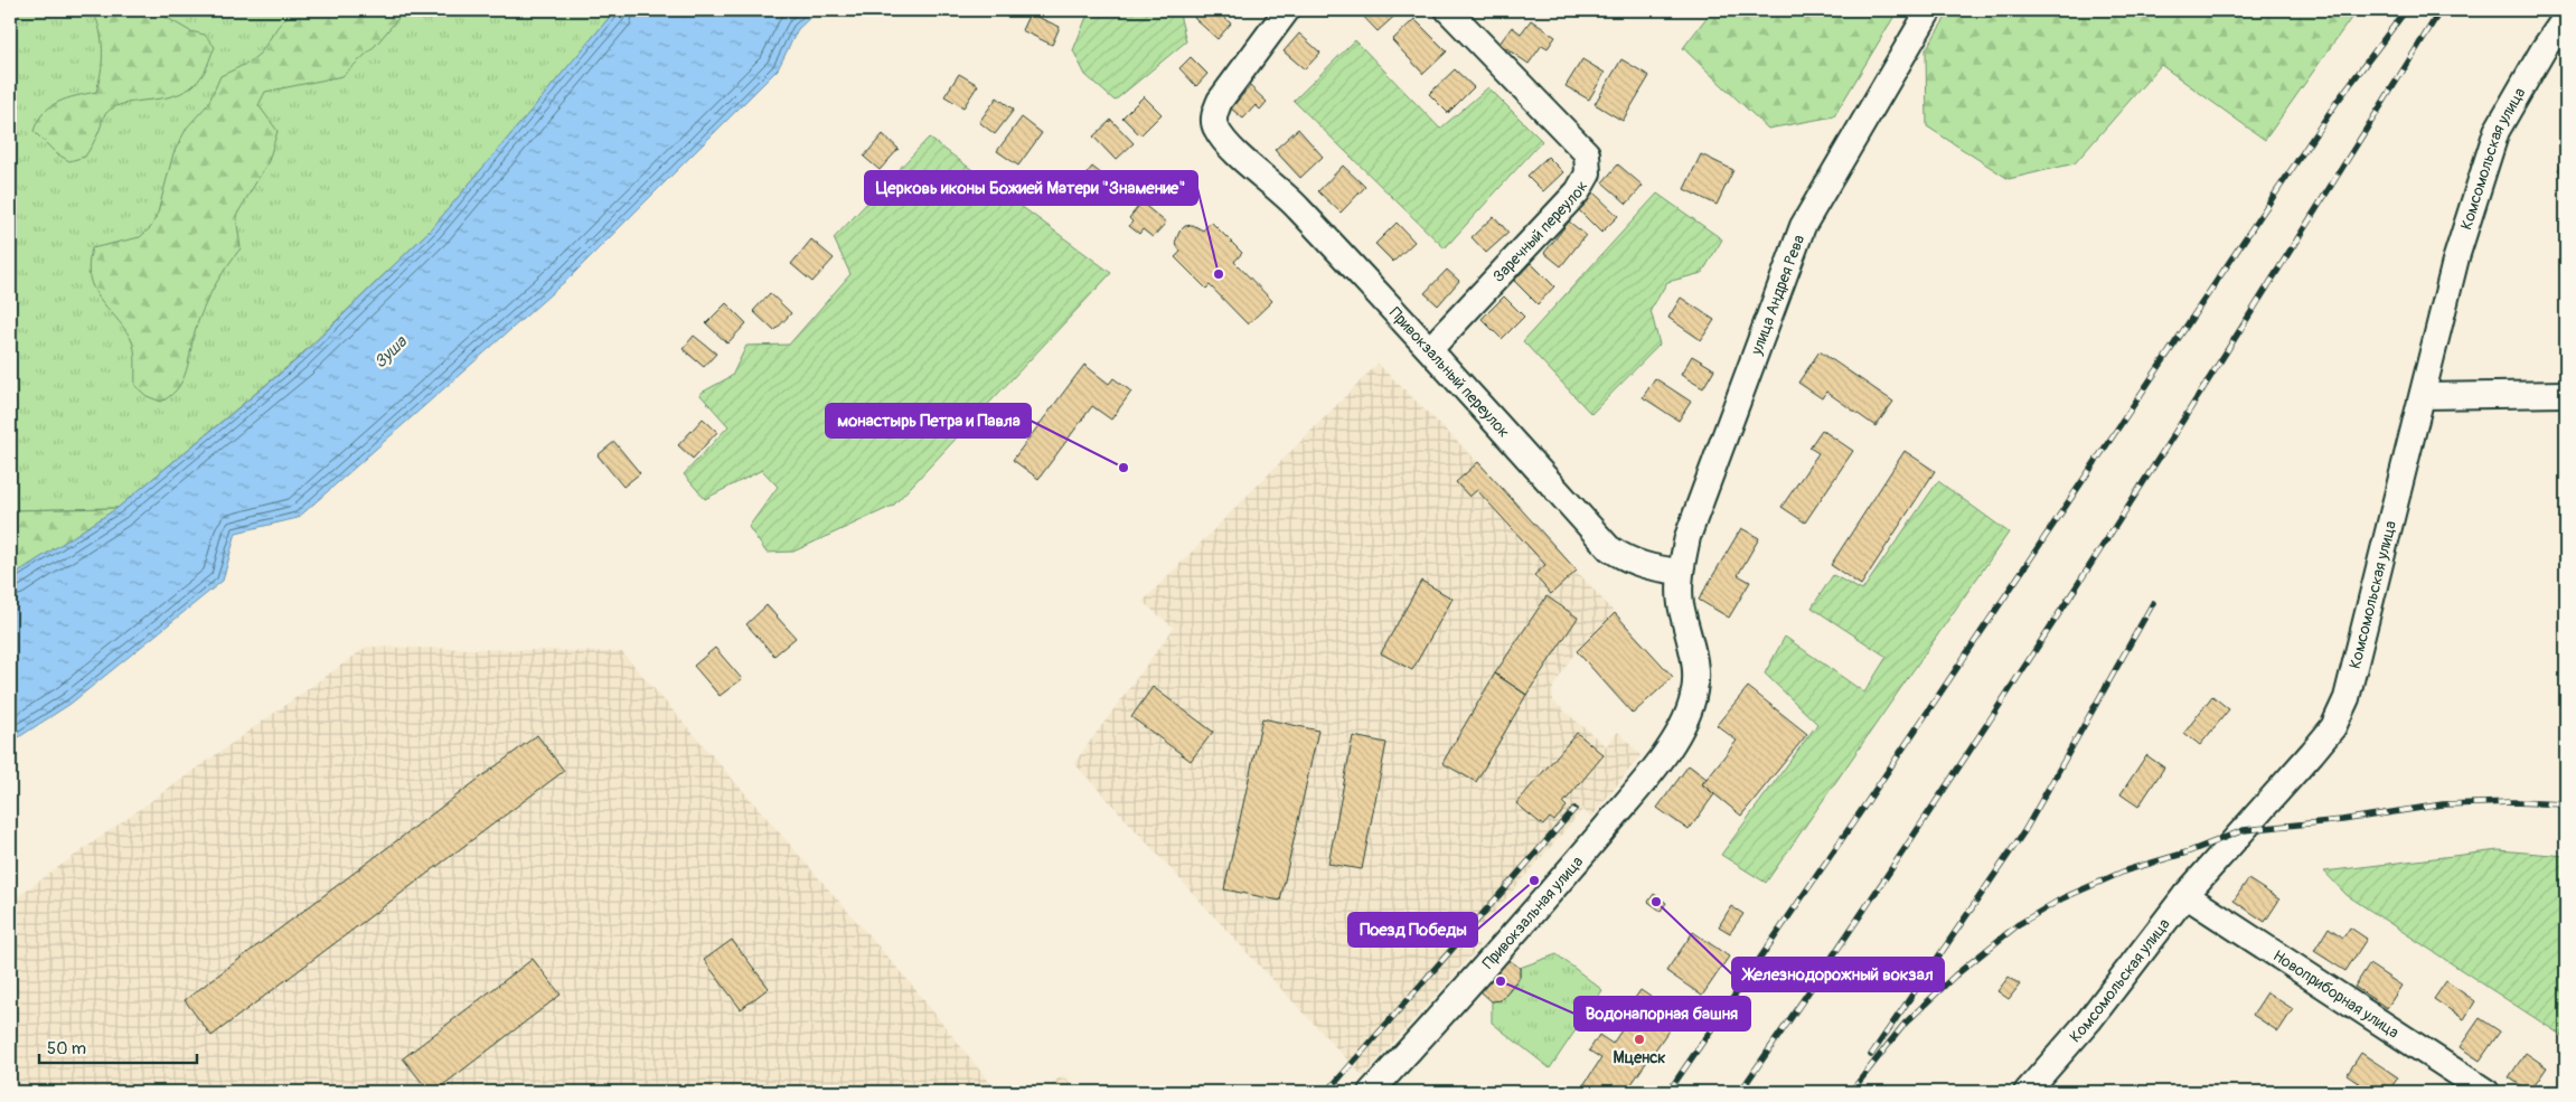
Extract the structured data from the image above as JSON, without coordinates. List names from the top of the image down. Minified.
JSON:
{"streets":{"street":["Комсомольская улица","Заречный переулок","улица Андрея Рева","Привокзальный переулок","Привокзальная улица","Новоприборная улица"]},"crossings":[["Комсомольская улица","Новоприборная улица"],["Заречный переулок","Привокзальный переулок"],["улица Андрея Рева","Привокзальный переулок"],["улица Андрея Рева","Привокзальная улица"]],"water":["Зуша"],"places":["Церковь иконы Божией Матери \"Знамение\"","монастырь Петра и Павла","Поезд Победы","Железнодорожный вокзал","Водонапорная башня","Мценск"],"scale_bar":"50 m"}
